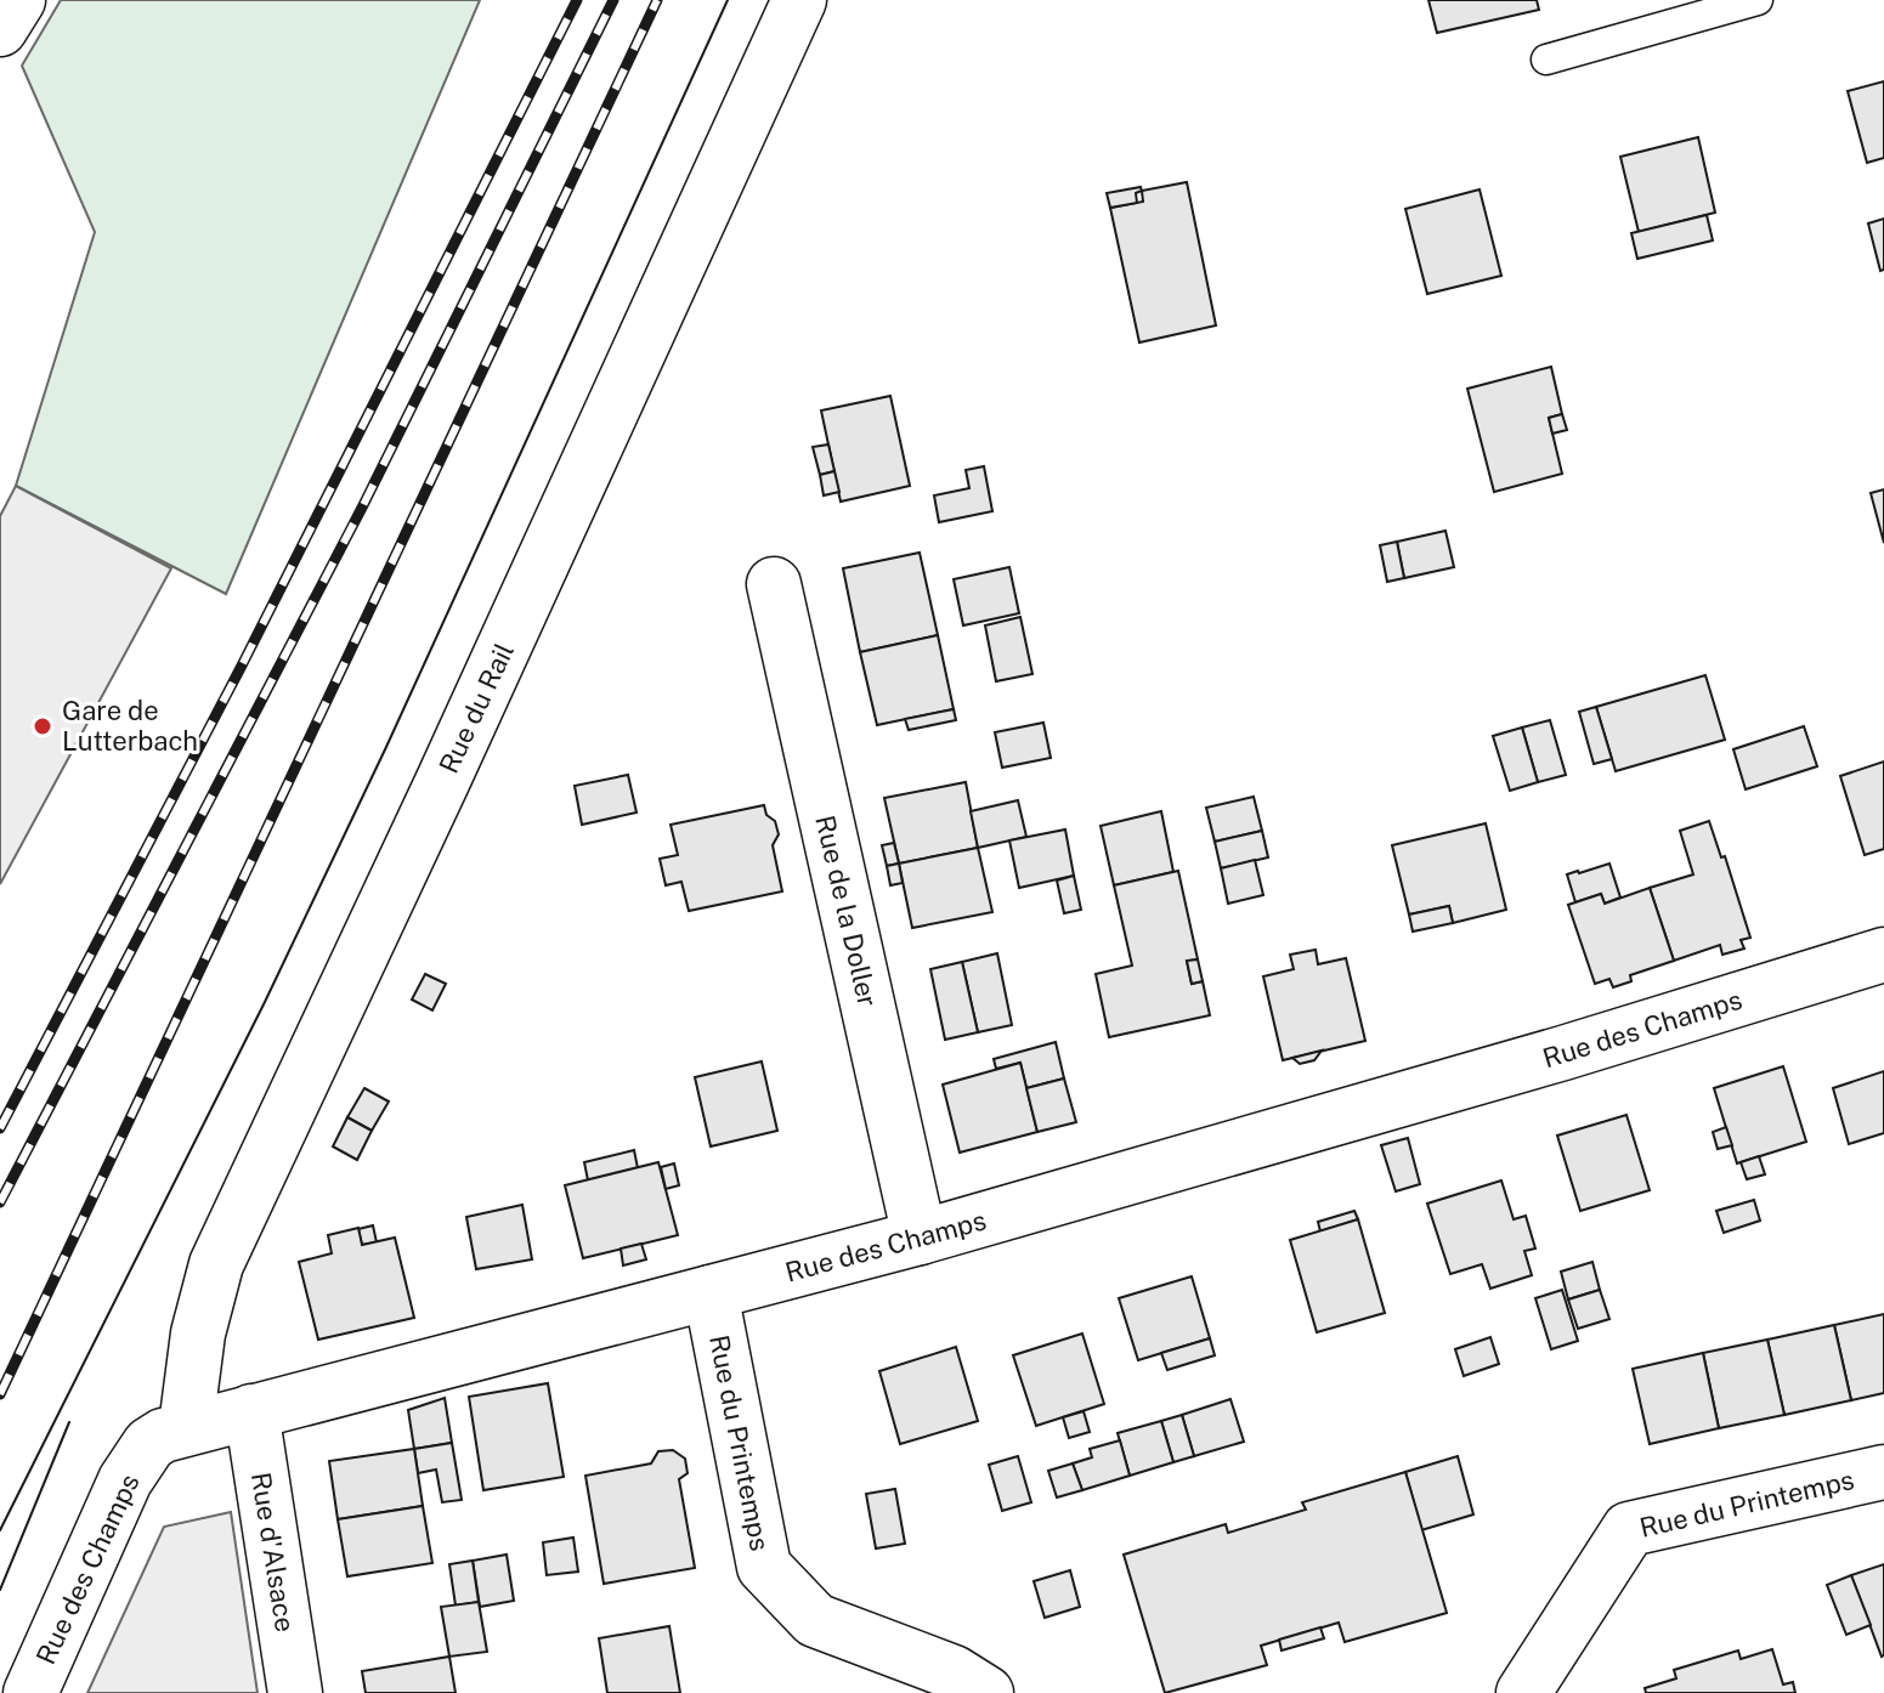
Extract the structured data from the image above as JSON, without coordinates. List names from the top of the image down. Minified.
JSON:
{"streets":{"street":["Rue du Rail","Rue de la Doller","Rue des Champs","Rue du Printemps","Rue d'Alsace"]},"crossings":[["Rue du Rail","Rue des Champs"],["Rue de la Doller","Rue des Champs"],["Rue des Champs","Rue du Printemps"],["Rue des Champs","Rue d'Alsace"]],"places":["Gare de Lutterbach"]}
